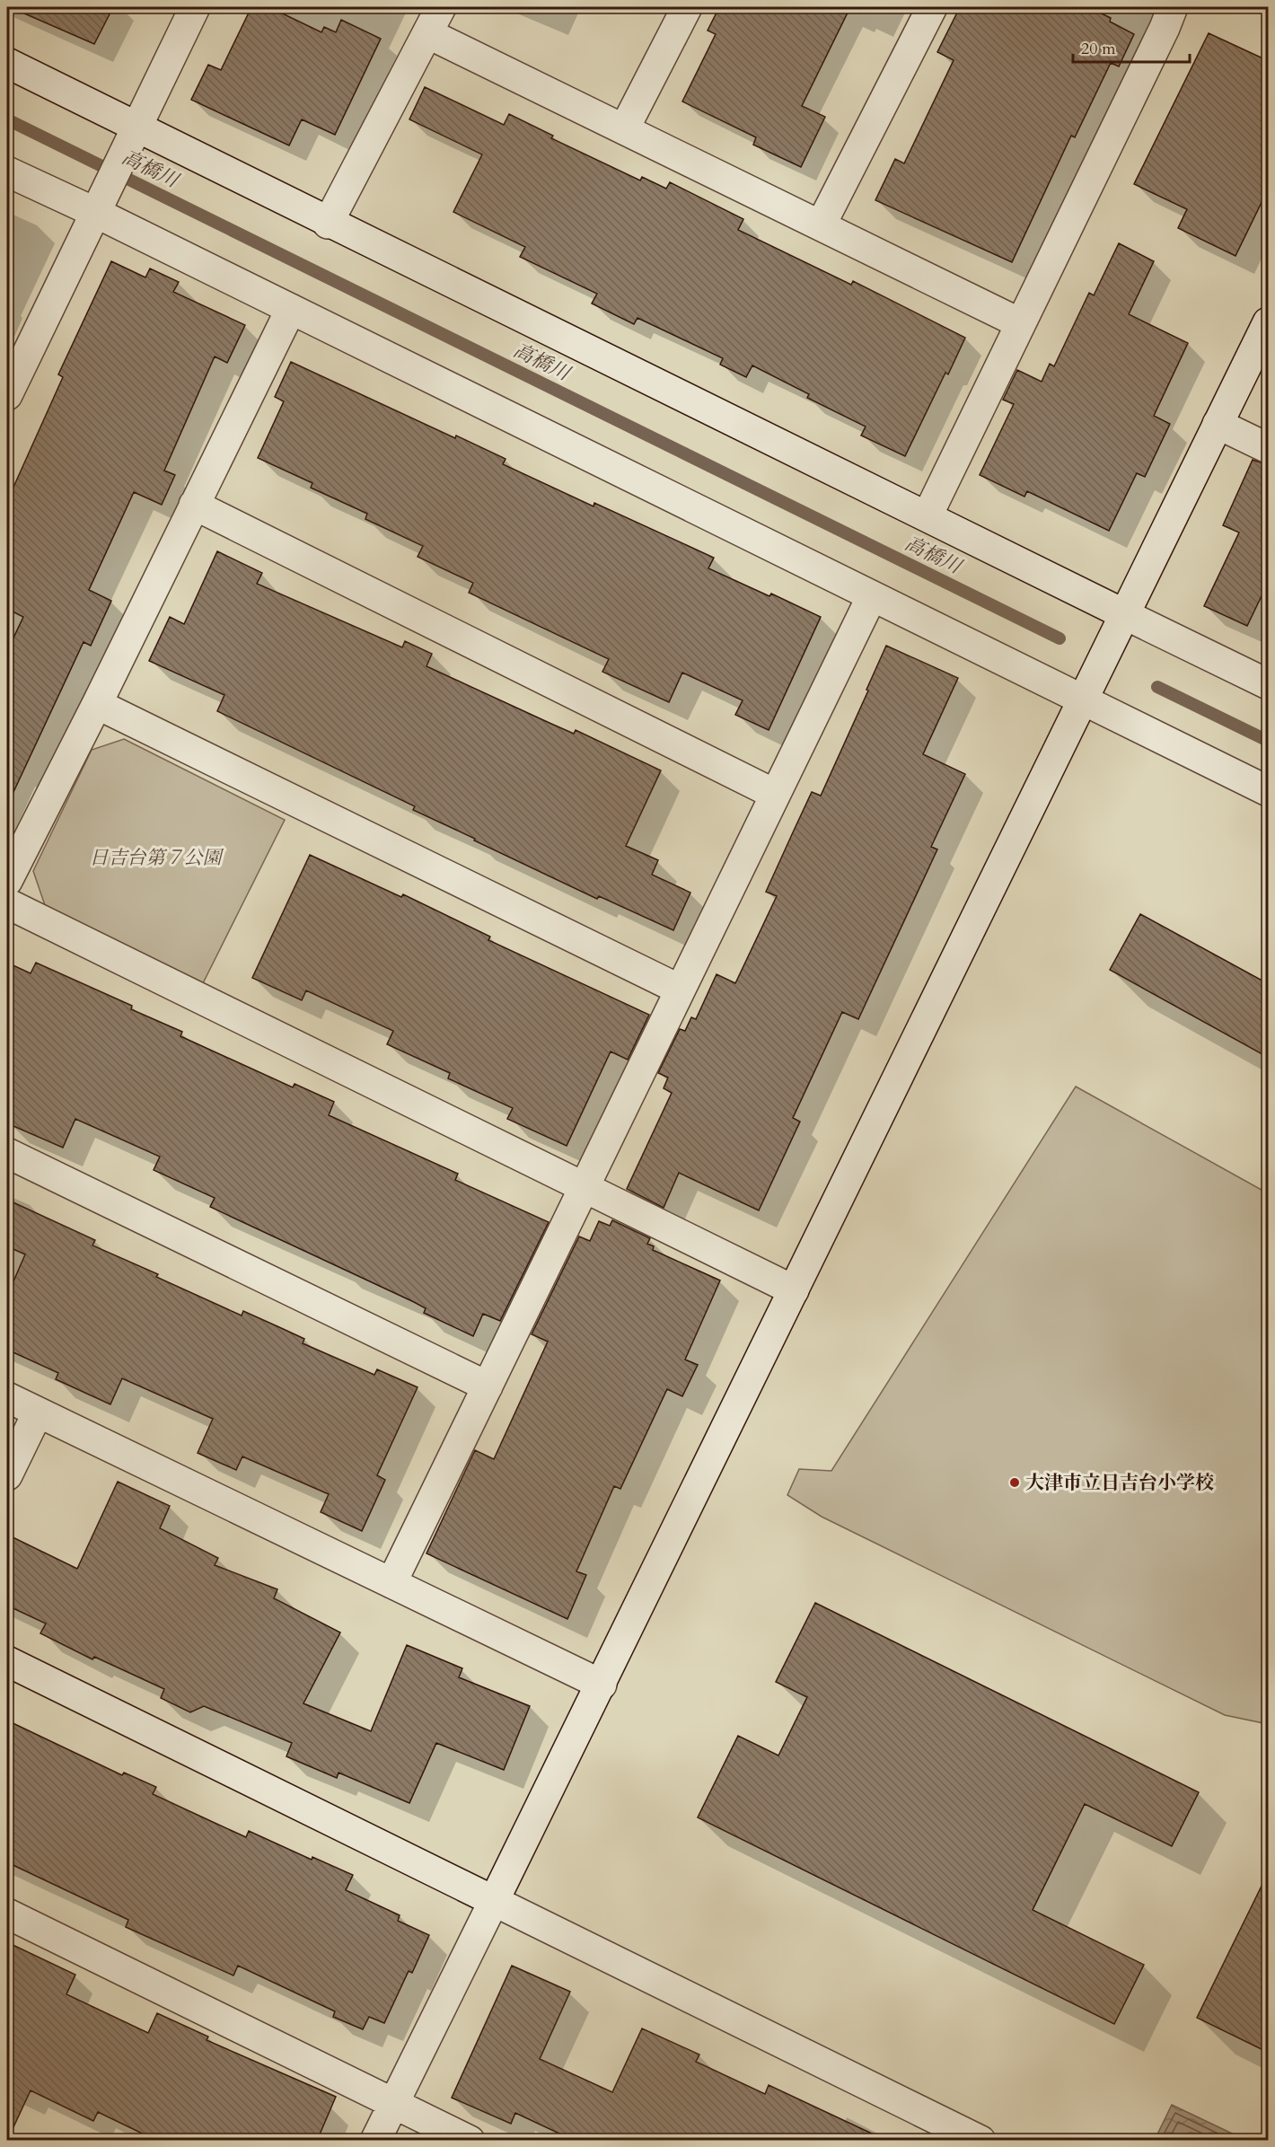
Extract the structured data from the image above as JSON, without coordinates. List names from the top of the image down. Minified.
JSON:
{"water":["高橋川"],"parks":["日吉台第７公園"],"places":["大津市立日吉台小学校"],"scale_bar":"20 m"}
